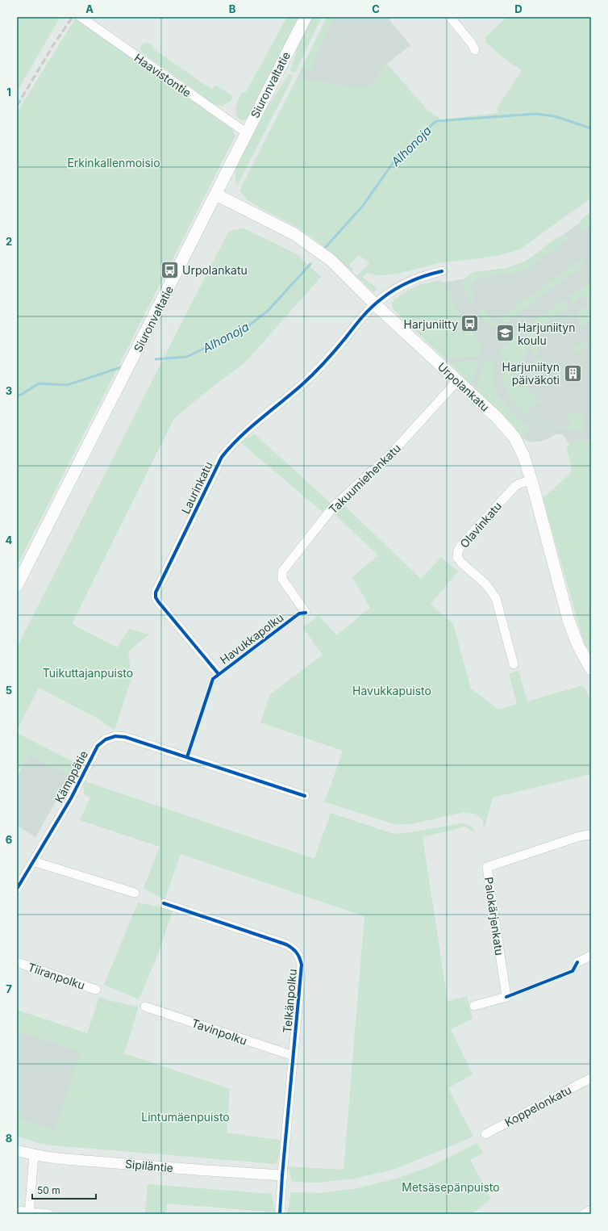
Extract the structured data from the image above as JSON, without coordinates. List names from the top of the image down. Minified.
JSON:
{"streets":{"main road":["Siuronvaltatie","Urpolankatu"],"street":["Haavistontie","Takuumiehenkatu","Laurinkatu","Olavinkatu","Kämppätie","Palokärjenkatu","Tiiranpolku","Telkänpolku","Tavinpolku","Koppelonkatu","Sipiläntie"],"cycle path":["Havukkapolku"]},"crossings":[["Haavistontie","Siuronvaltatie"],["Siuronvaltatie","Urpolankatu"],["Urpolankatu","Takuumiehenkatu"],["Urpolankatu","Laurinkatu"],["Urpolankatu","Olavinkatu"],["Telkänpolku","Tavinpolku"],["Telkänpolku","Sipiläntie"]],"water":["Alhonoja"],"parks":["Erkinkallenmoisio","Tuikuttajanpuisto","Havukkapuisto","Lintumäenpuisto","Metsäsepänpuisto"],"places":{"bus stop":["Urpolankatu","Harjuniitty"],"school or university":["Harjuniityn koulu"],"building":["Harjuniityn päiväkoti"]},"scale_bar":"50 m","grid":{"columns":["A","B","C","D"],"rows":["1","2","3","4","5","6","7","8"]}}
